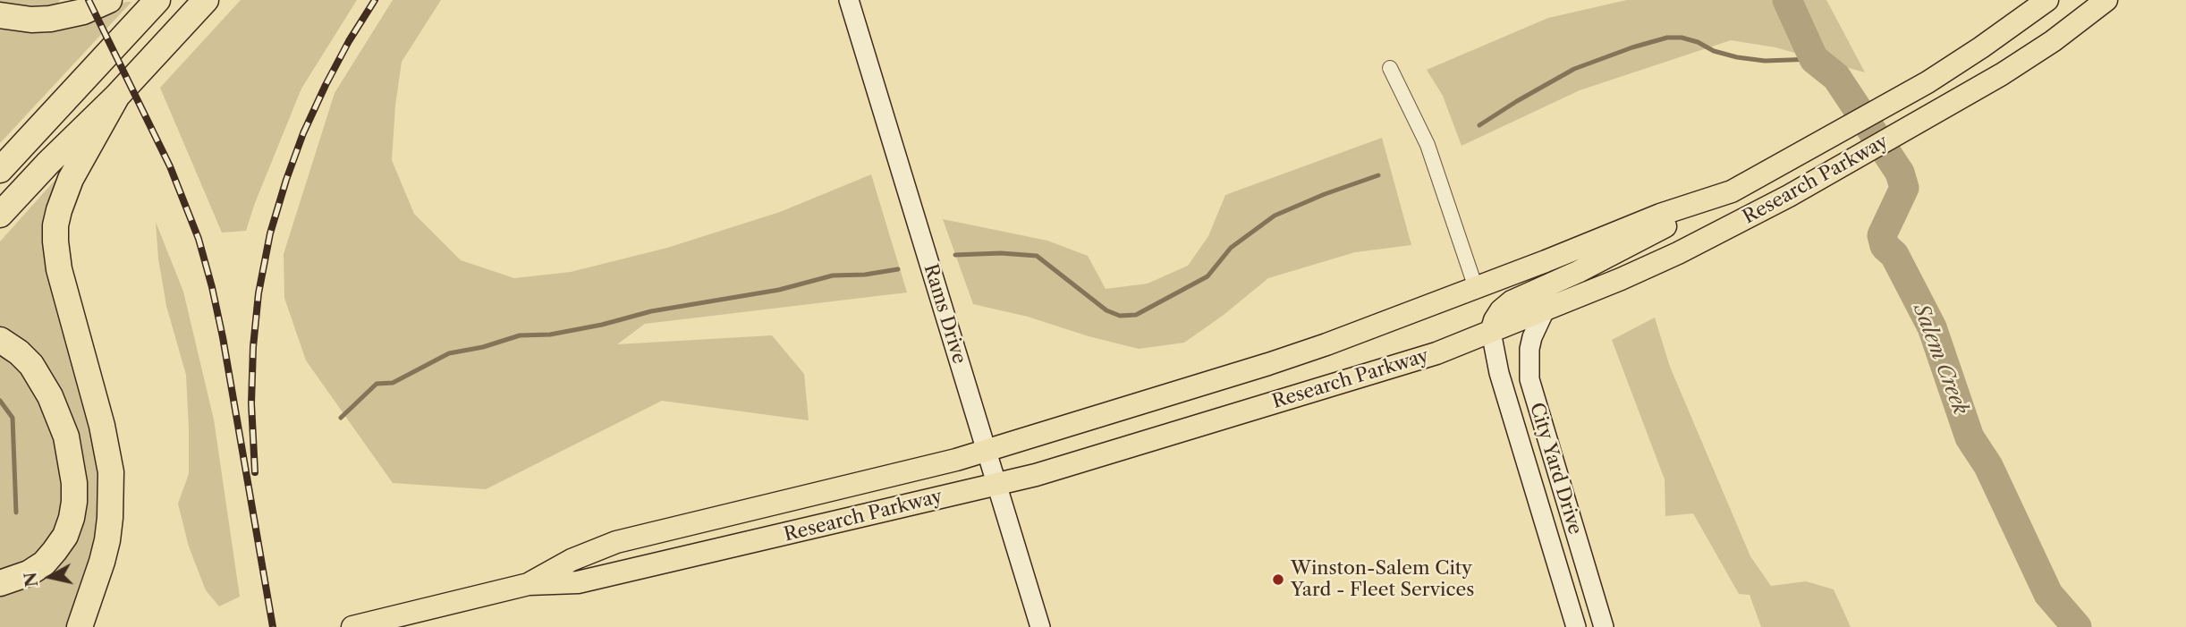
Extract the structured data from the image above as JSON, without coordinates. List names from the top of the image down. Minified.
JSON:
{"streets":{"main road":["Research Parkway","Rams Drive","City Yard Drive"]},"crossings":[["Research Parkway","Rams Drive"],["Research Parkway","City Yard Drive"]],"water":["Salem Creek"],"places":["Winston-Salem City Yard - Fleet Services"],"north":"left"}
